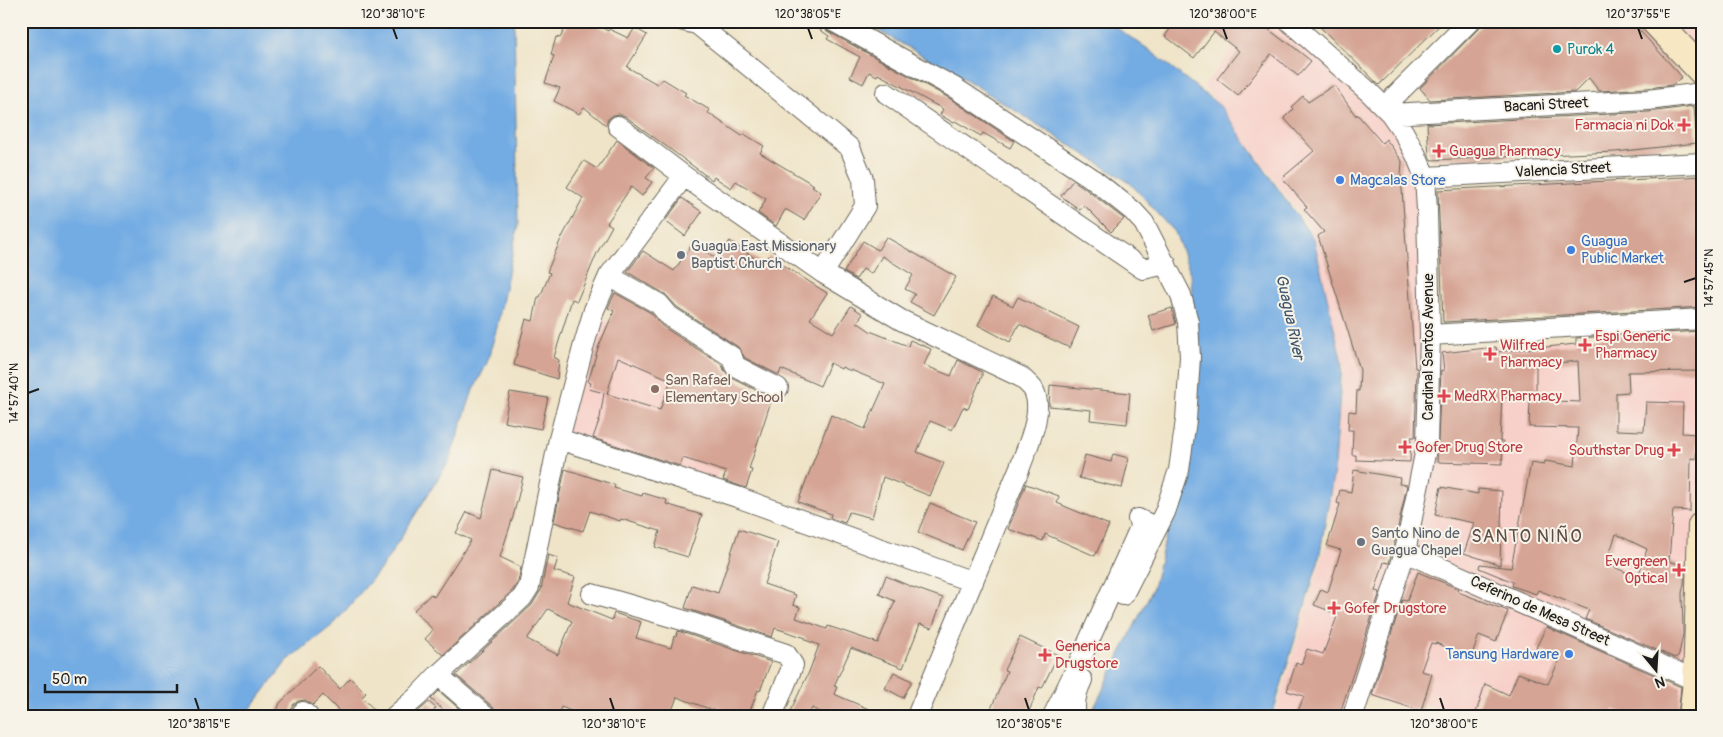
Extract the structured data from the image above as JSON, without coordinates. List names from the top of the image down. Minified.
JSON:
{"streets":{"street":["Bacani Street","Valencia Street","Cardinal Santos Avenue","Ceferino de Mesa Street"]},"crossings":[["Bacani Street","Cardinal Santos Avenue"],["Valencia Street","Cardinal Santos Avenue"],["Cardinal Santos Avenue","Ceferino de Mesa Street"]],"districts":["SANTO NIÑO"],"water":["Guagua River"],"places":{"other":["Purok 4","Magcalas Store","Guagua Public Market","Guagua East Missionary Baptist Church","San Rafael Elementary School","Santo Nino de Guagua Chapel","Tansung Hardware"],"health":["Farmacia ni Dok","Guagua Pharmacy","Espi Generic Pharmacy","Wilfred Pharmacy","MedRX Pharmacy","Gofer Drug Store","Southstar Drug","Evergreen Optical","Gofer Drugstore","Generica Drugstore"]},"scale_bar":"50 m","north":"bottom","coordinates":["120°38'10\"E","120°38'05\"E","120°38'00\"E","120°37'55\"E","14°57'45\"N","14°57'40\"N","120°38'15\"E"]}
